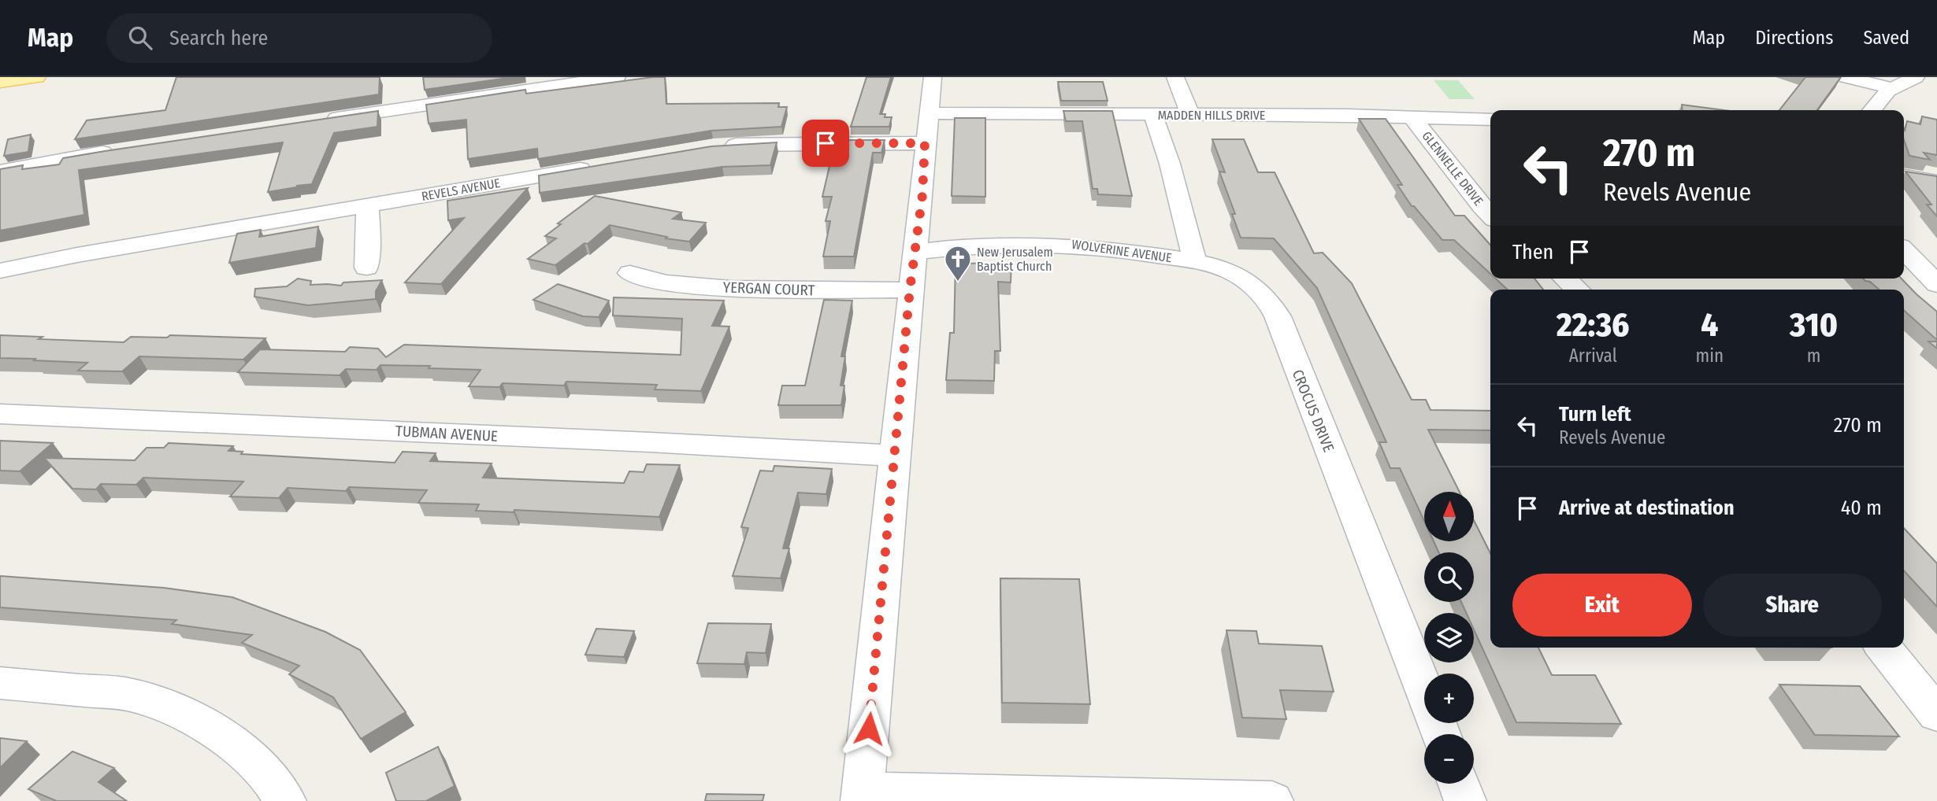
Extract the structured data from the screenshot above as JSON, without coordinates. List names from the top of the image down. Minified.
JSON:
{"streets":{"street":["MADDEN HILLS DRIVE","GLENNELLE DRIVE","REVELS AVENUE","WOLVERINE AVENUE","YERGAN COURT","CROCUS DRIVE","TUBMAN AVENUE"]},"crossings":[["MADDEN HILLS DRIVE","GLENNELLE DRIVE"],["WOLVERINE AVENUE","CROCUS DRIVE"]],"places":{"church":["New Jerusalem Baptist Church"]},"north":"top","page":{"header":"Map","search":"Search here","nav":["Map","Directions","Saved"],"turn":["270 m","Revels Avenue"],"then":"Then","eta":["22:36","Arrival","4","min","310","m"],"list":[{"name":"Turn left","note":"Revels Avenue","value":"270 m"},{"name":"Arrive at destination","value":"40 m"}],"map_buttons":["+","−"],"buttons":["Exit","Share"]}}
